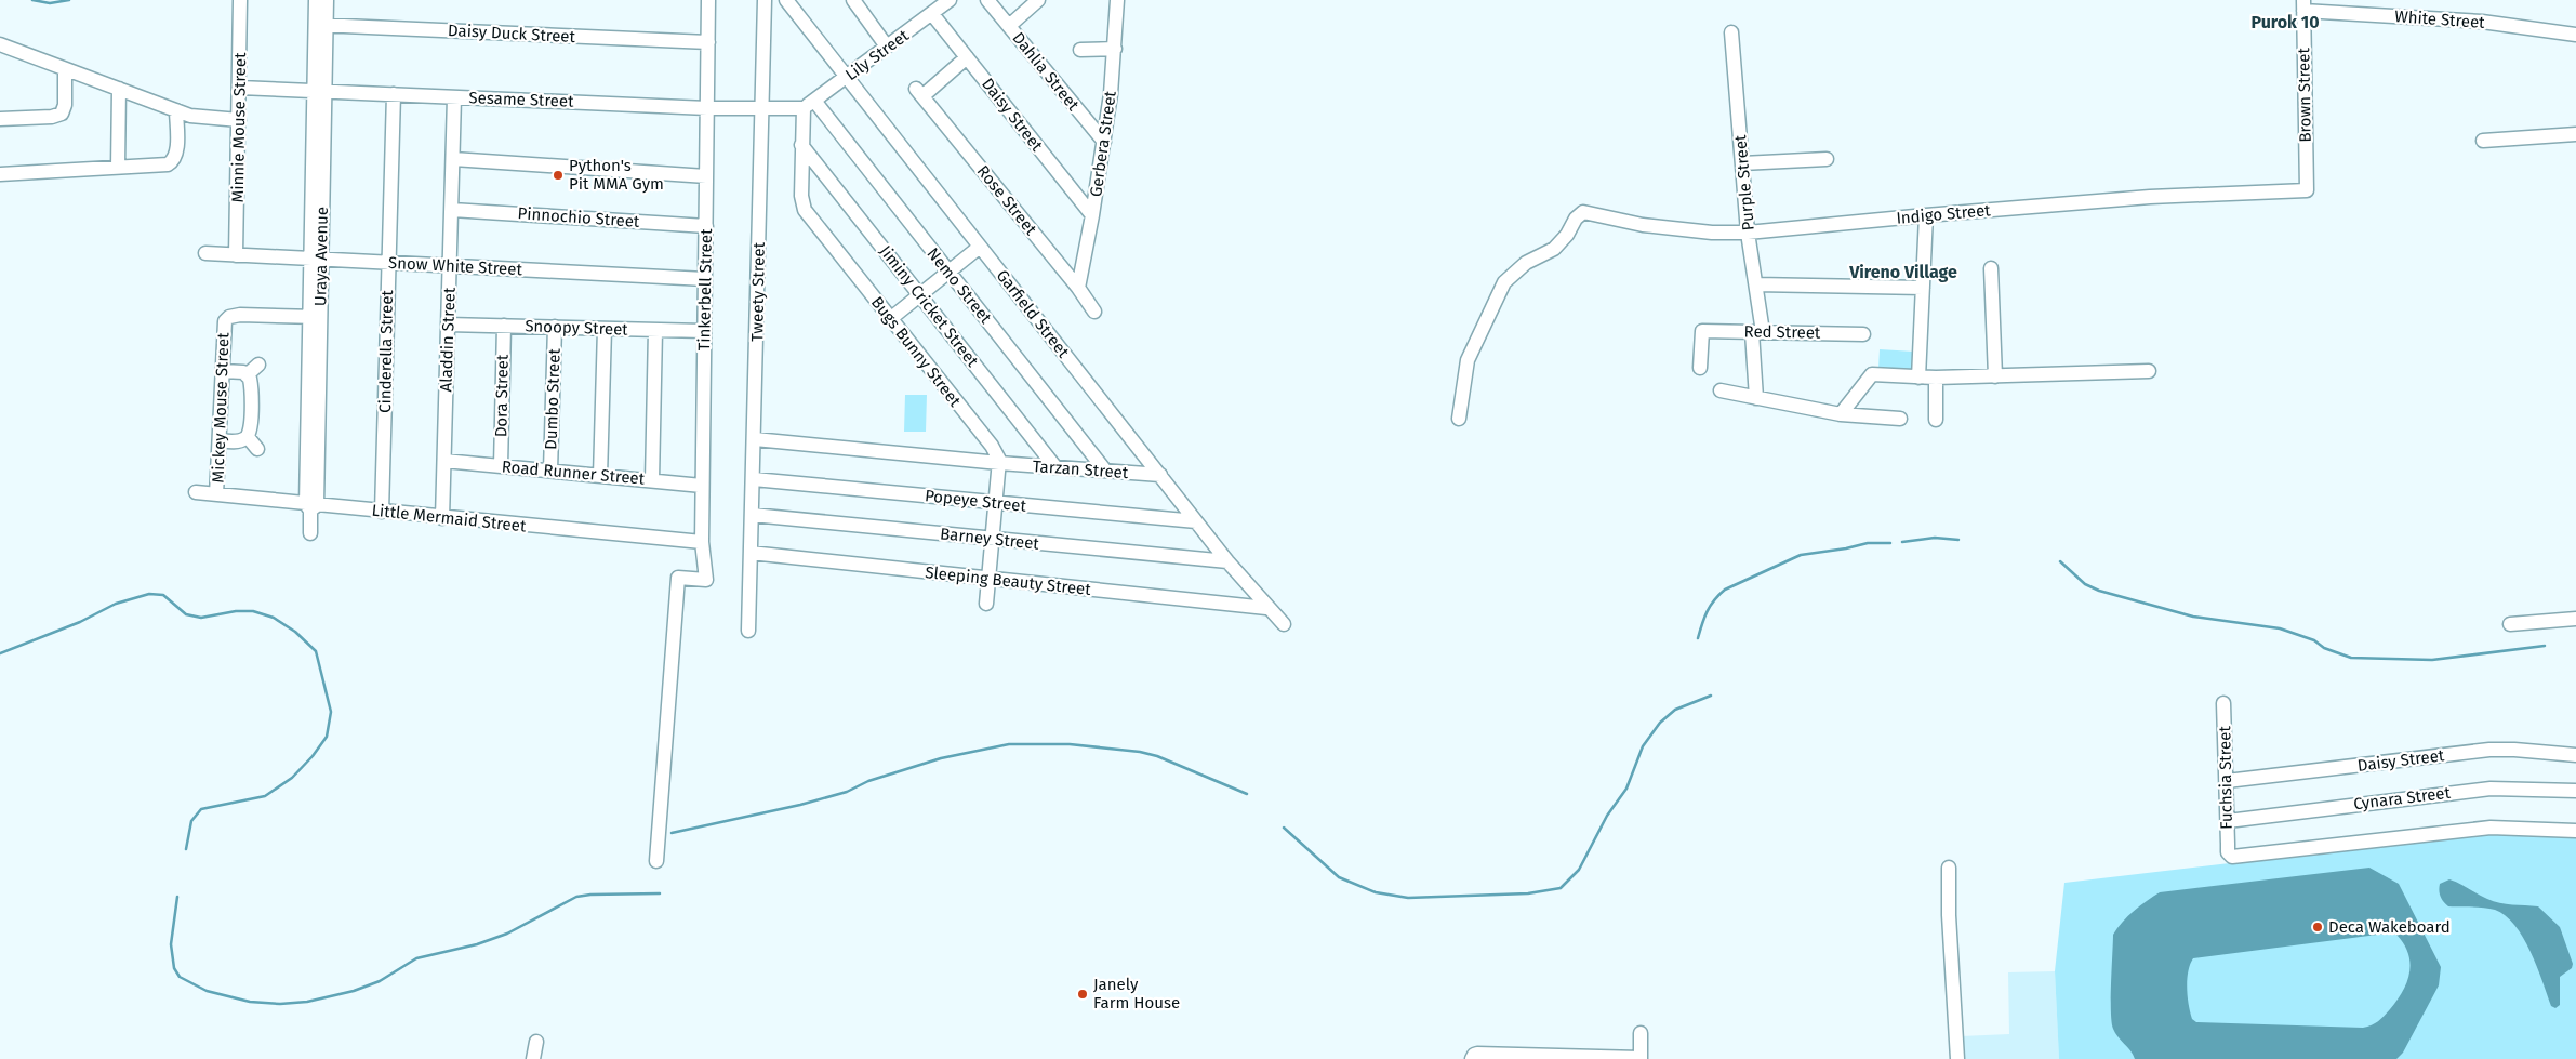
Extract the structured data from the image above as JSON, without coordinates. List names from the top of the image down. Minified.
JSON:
{"streets":{"street":["White Street","Daisy Duck Street","Lily Street","Dahlia Street","Brown Street","Sesame Street","Daisy Street","Minnie Mouse Street","Gerbera Street","Purple Street","Rose Street","Indigo Street","Pinnochio Street","Uraya Avenue","Snow White Street","Nemo Street","Tinkerbell Street","Tweety Street","Jiminy Cricket Street","Garfield Street","Snoopy Street","Red Street","Aladdin Street","Cinderella Street","Bugs Bunny Street","Dora Street","Dumbo Street","Mickey Mouse Street","Tarzan Street","Road Runner Street","Popeye Street","Little Mermaid Street","Barney Street","Sleeping Beauty Street","Fuchsia Street","Cynara Street"]},"crossings":[["White Street","Brown Street"],["Daisy Duck Street","Uraya Avenue"],["Daisy Duck Street","Tinkerbell Street"],["Lily Street","Sesame Street"],["Lily Street","Daisy Street"],["Lily Street","Nemo Street"],["Lily Street","Garfield Street"],["Lily Street","Bugs Bunny Street"],["Dahlia Street","Gerbera Street"],["Brown Street","Indigo Street"],["Sesame Street","Minnie Mouse Street"],["Sesame Street","Uraya Avenue"],["Sesame Street","Nemo Street"],["Sesame Street","Tinkerbell Street"],["Sesame Street","Tweety Street"],["Sesame Street","Aladdin Street"],["Sesame Street","Cinderella Street"],["Sesame Street","Bugs Bunny Street"],["Daisy Street","Gerbera Street"],["Daisy Street","Rose Street"],["Daisy Street","Fuchsia Street"],["Minnie Mouse Street","Snow White Street"],["Gerbera Street","Rose Street"],["Purple Street","Indigo Street"],["Purple Street","Red Street"],["Pinnochio Street","Tinkerbell Street"],["Pinnochio Street","Aladdin Street"],["Uraya Avenue","Snow White Street"],["Uraya Avenue","Mickey Mouse Street"],["Uraya Avenue","Little Mermaid Street"],["Snow White Street","Tinkerbell Street"],["Snow White Street","Aladdin Street"],["Snow White Street","Cinderella Street"],["Nemo Street","Bugs Bunny Street"],["Nemo Street","Tarzan Street"],["Tinkerbell Street","Snoopy Street"],["Tinkerbell Street","Road Runner Street"],["Tinkerbell Street","Little Mermaid Street"],["Tweety Street","Popeye Street"],["Tweety Street","Barney Street"],["Tweety Street","Sleeping Beauty Street"],["Jiminy Cricket Street","Bugs Bunny Street"],["Jiminy Cricket Street","Tarzan Street"],["Garfield Street","Tarzan Street"],["Garfield Street","Popeye Street"],["Garfield Street","Barney Street"],["Garfield Street","Sleeping Beauty Street"],["Snoopy Street","Aladdin Street"],["Snoopy Street","Dora Street"],["Snoopy Street","Dumbo Street"],["Aladdin Street","Road Runner Street"],["Aladdin Street","Little Mermaid Street"],["Cinderella Street","Little Mermaid Street"],["Bugs Bunny Street","Tarzan Street"],["Dora Street","Road Runner Street"],["Dumbo Street","Road Runner Street"],["Mickey Mouse Street","Little Mermaid Street"],["Fuchsia Street","Cynara Street"]],"districts":["Purok 10","Vireno Village"],"places":["Python's Pit MMA Gym","Deca Wakeboard","Janely Farm House"]}
